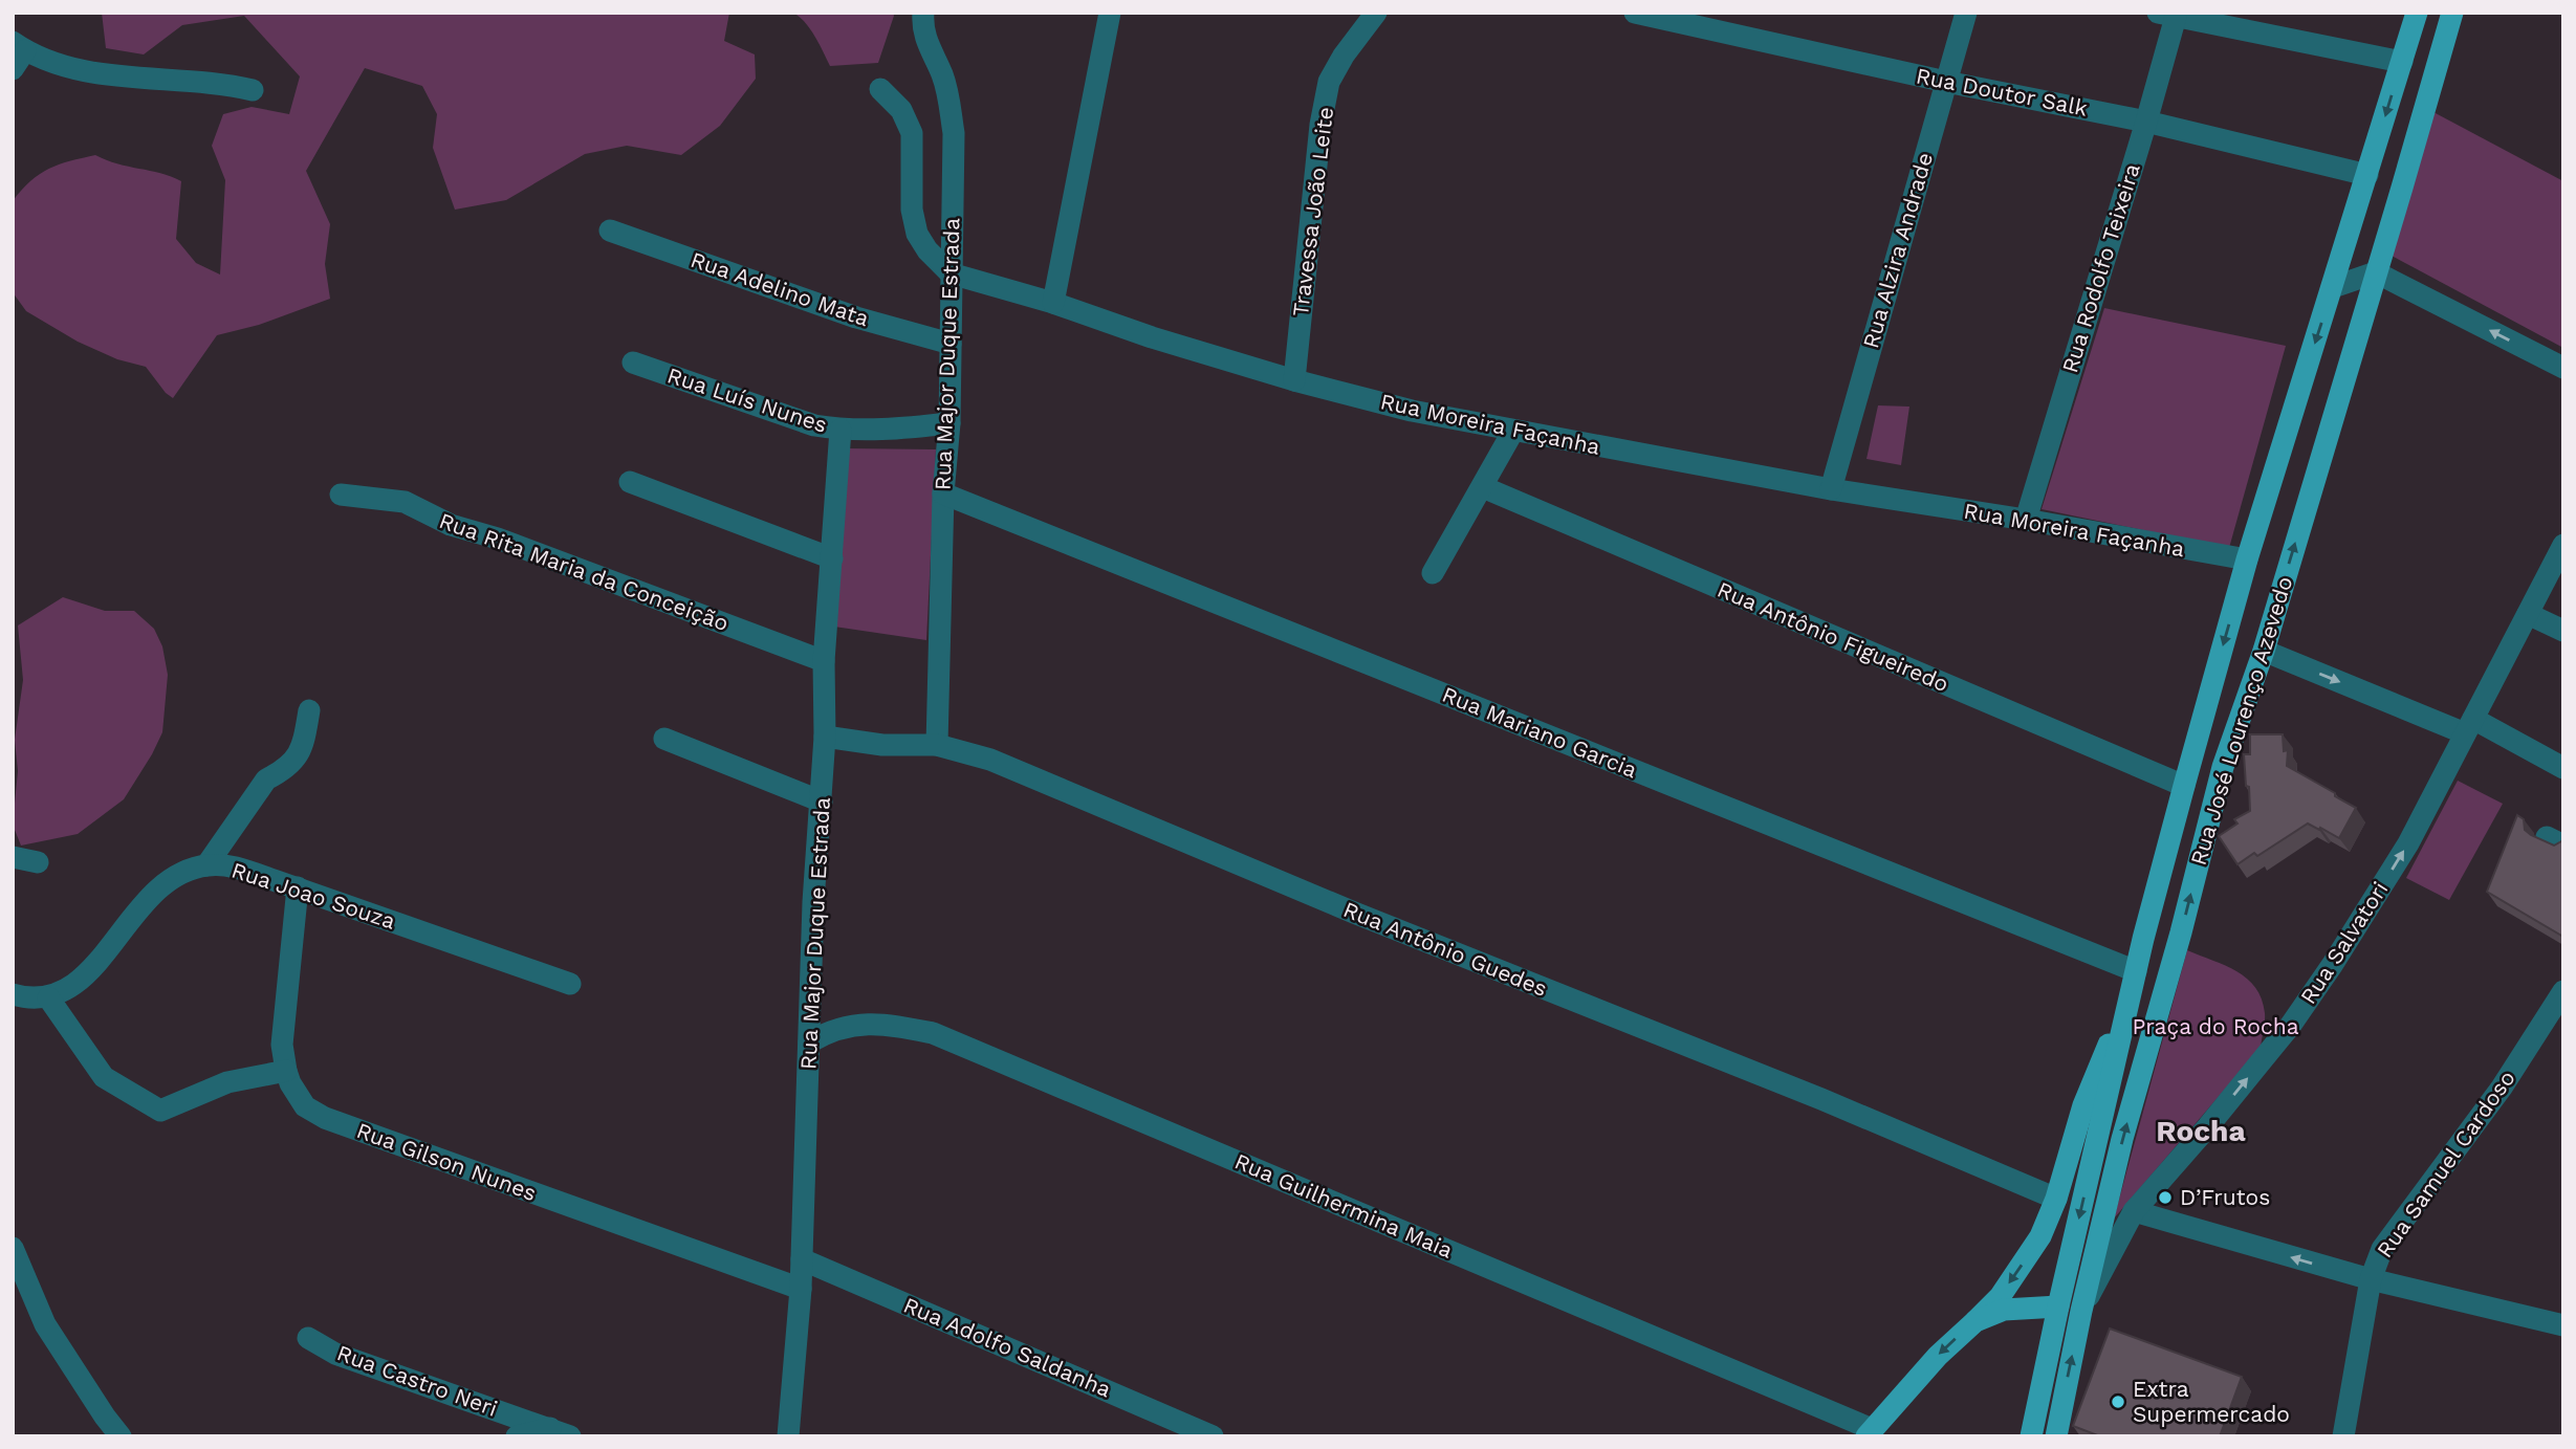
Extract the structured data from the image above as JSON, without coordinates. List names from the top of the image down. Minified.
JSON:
{"streets":{"main road":["Rua José Lourenço Azevedo"],"street":["Rua Doutor Salk","Travessa João Leite","Rua Alzira Andrade","Rua Rodolfo Teixeira","Rua Adelino Mata","Rua Major Duque Estrada","Rua Luís Nunes","Rua Moreira Façanha","Rua Rita Maria da Conceição","Rua Antônio Figueiredo","Rua Mariano Garcia","Rua Joao Souza","Rua Salvatori","Rua Antônio Guedes","Rua Gilson Nunes","Rua Samuel Cardoso","Rua Guilhermina Maia","Rua Adolfo Saldanha","Rua Castro Neri"]},"crossings":[["Rua Doutor Salk","Rua Alzira Andrade"],["Rua Doutor Salk","Rua Rodolfo Teixeira"],["Rua Doutor Salk","Rua José Lourenço Azevedo"],["Travessa João Leite","Rua Moreira Façanha"],["Rua Alzira Andrade","Rua Moreira Façanha"],["Rua Rodolfo Teixeira","Rua Moreira Façanha"],["Rua Adelino Mata","Rua Major Duque Estrada"],["Rua Major Duque Estrada","Rua Luís Nunes"],["Rua Major Duque Estrada","Rua Moreira Façanha"],["Rua Major Duque Estrada","Rua Rita Maria da Conceição"],["Rua Major Duque Estrada","Rua Mariano Garcia"],["Rua Major Duque Estrada","Rua Antônio Guedes"],["Rua Major Duque Estrada","Rua Gilson Nunes"],["Rua Major Duque Estrada","Rua Guilhermina Maia"],["Rua Major Duque Estrada","Rua Adolfo Saldanha"],["Rua Moreira Façanha","Rua José Lourenço Azevedo"],["Rua Antônio Figueiredo","Rua José Lourenço Azevedo"],["Rua José Lourenço Azevedo","Rua Mariano Garcia"],["Rua José Lourenço Azevedo","Rua Salvatori"],["Rua Joao Souza","Rua Gilson Nunes"]],"one_way":["Rua Salvatori"],"districts":["Rocha"],"parks":["Praça do Rocha"],"places":["D’Frutos","Extra Supermercado"]}
